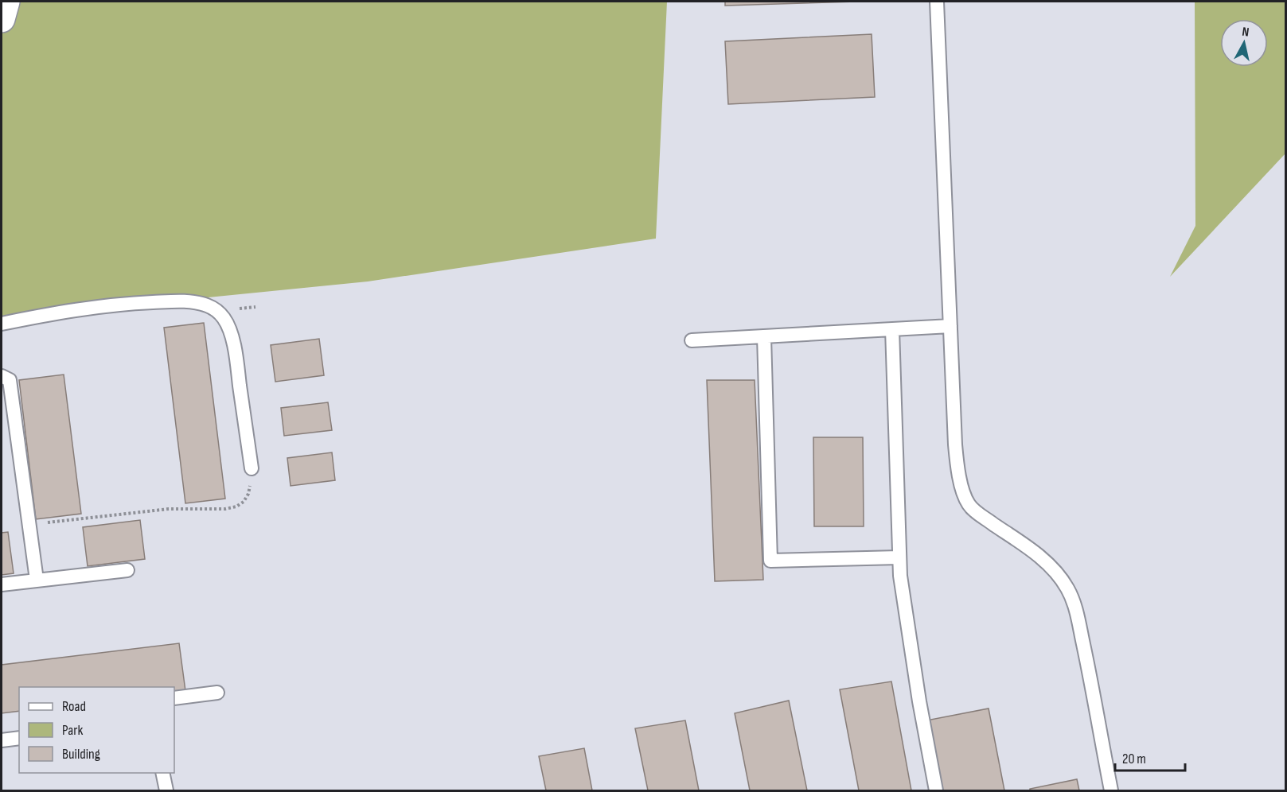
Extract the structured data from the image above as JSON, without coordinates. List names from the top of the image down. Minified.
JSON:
{"legend":["Road","Park","Building"],"scale_bar":"20 m","north":"top"}
